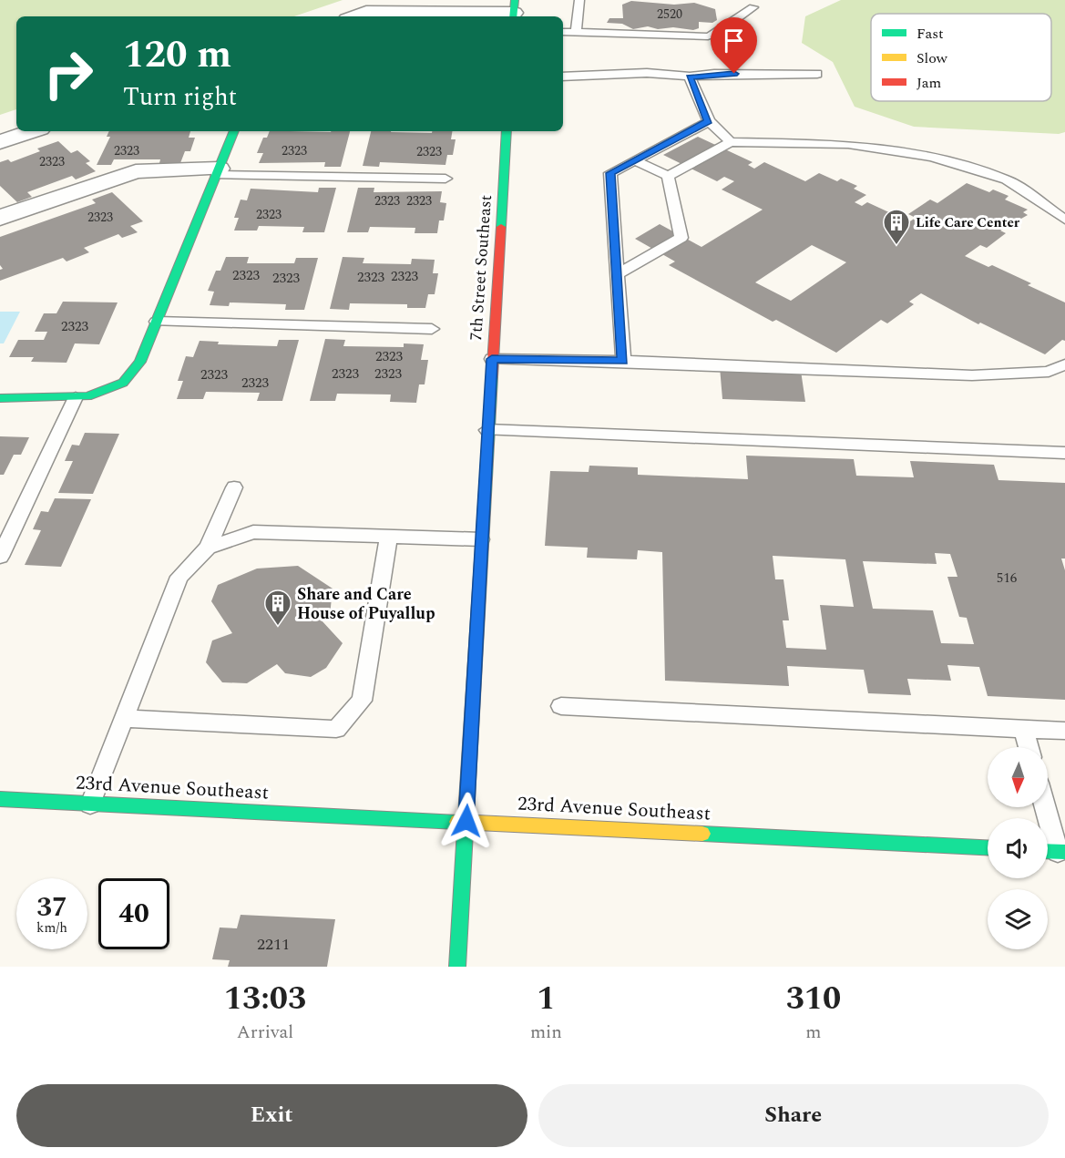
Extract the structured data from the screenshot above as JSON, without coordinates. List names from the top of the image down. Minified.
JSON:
{"streets":{"street":["7th Street Southeast","23rd Avenue Southeast"]},"crossings":[["7th Street Southeast","23rd Avenue Southeast"]],"places":{"building":["Life Care Center","Share and Care House of Puyallup"]},"house_numbers":["2520","2323","2323","2323","2323","2323","2323","2323","2323","2323","2323","2323","2323","2323","2323","2323","2323","2323","2323","516","2211"],"legend":["Fast","Slow","Jam"],"north":"bottom","page":{"turn":["120 m","Turn right"],"speed":"37 km/h","limit":"40","eta":["13:03","Arrival","1","min","310","m"],"buttons":["Exit","Share"]}}
